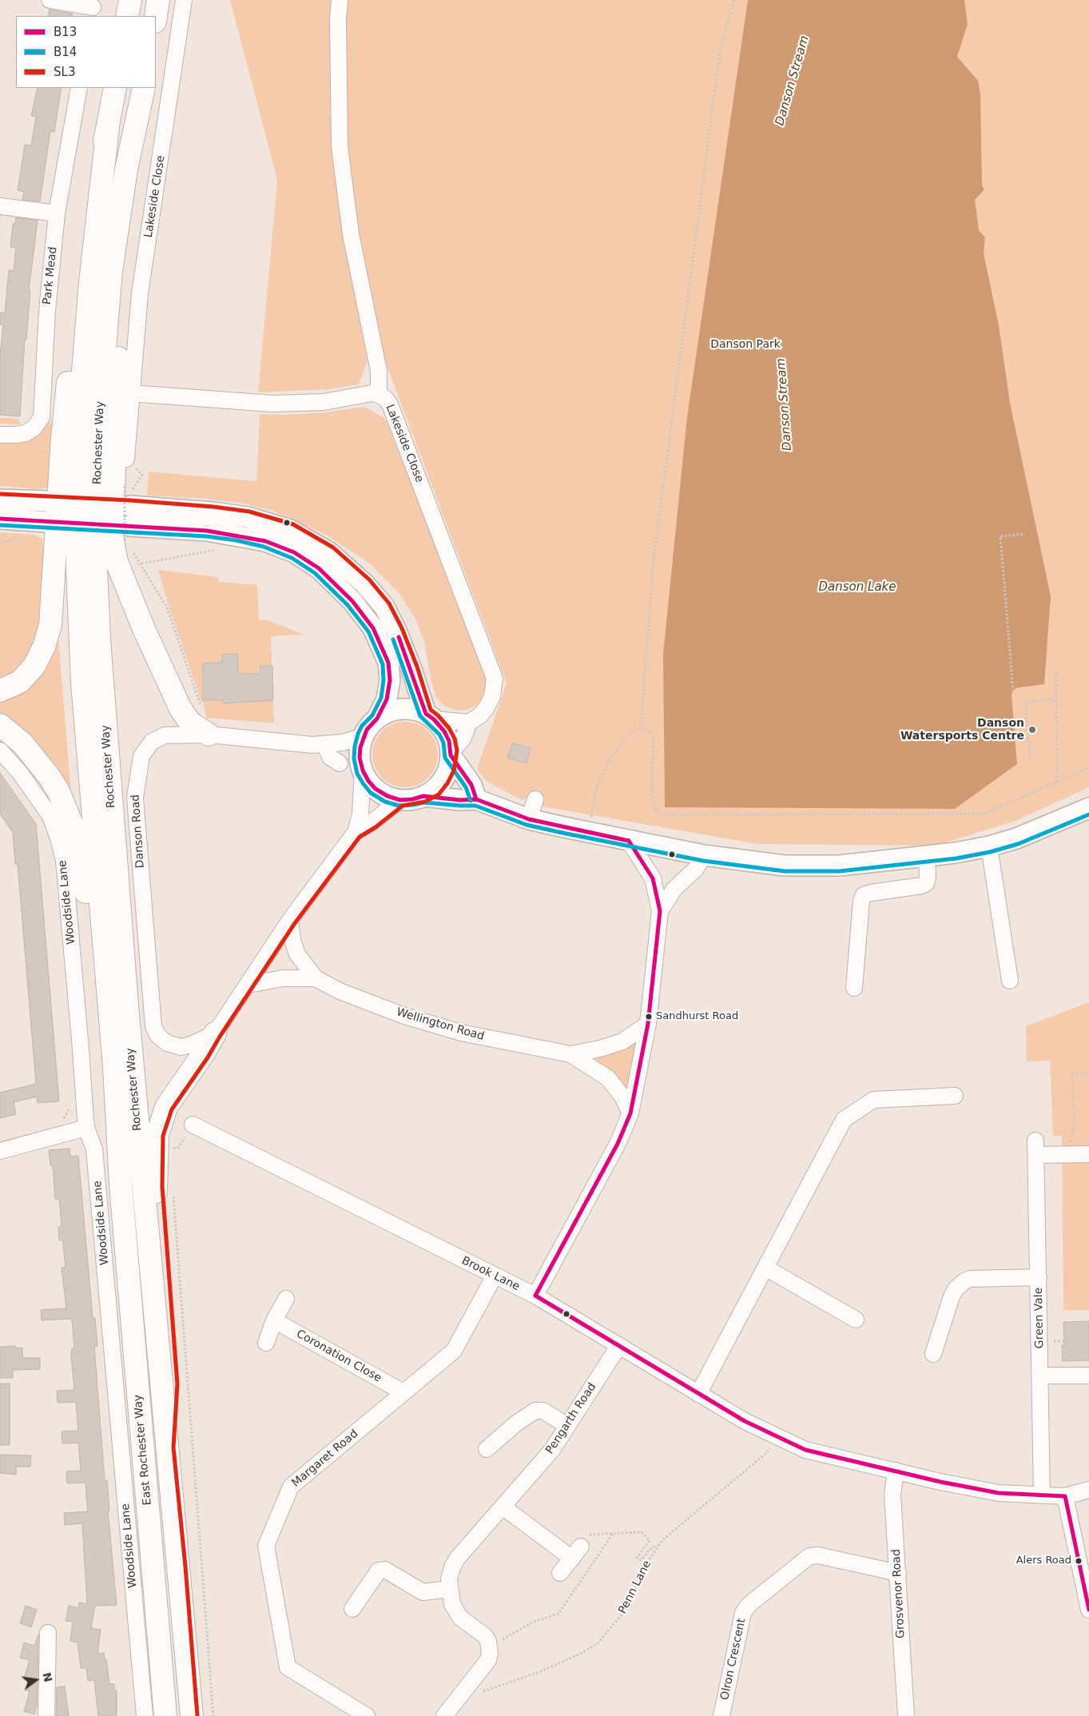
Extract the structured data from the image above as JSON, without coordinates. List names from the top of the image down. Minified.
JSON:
{"streets":{"highway":["Rochester Way","East Rochester Way"],"street":["Lakeside Close","Park Mead","Danson Road","Woodside Lane","Wellington Road","Brook Lane","Green Vale","Coronation Close","Pengarth Road","Margaret Road","Grosvenor Road","Olron Crescent"],"path":["Penn Lane"]},"crossings":[["Lakeside Close","Danson Road"],["Rochester Way","East Rochester Way"],["Brook Lane","Pengarth Road"],["Brook Lane","Margaret Road"],["Brook Lane","Grosvenor Road"],["Coronation Close","Margaret Road"],["Grosvenor Road","Olron Crescent"]],"water":["Danson Stream","Danson Lake"],"parks":["Danson Park"],"places":["Danson Watersports Centre","Sandhurst Road","Alers Road"],"lines":["transit line SL3","transit line B13","transit line B14"],"legend":["B13","B14","SL3"],"north":"right"}
